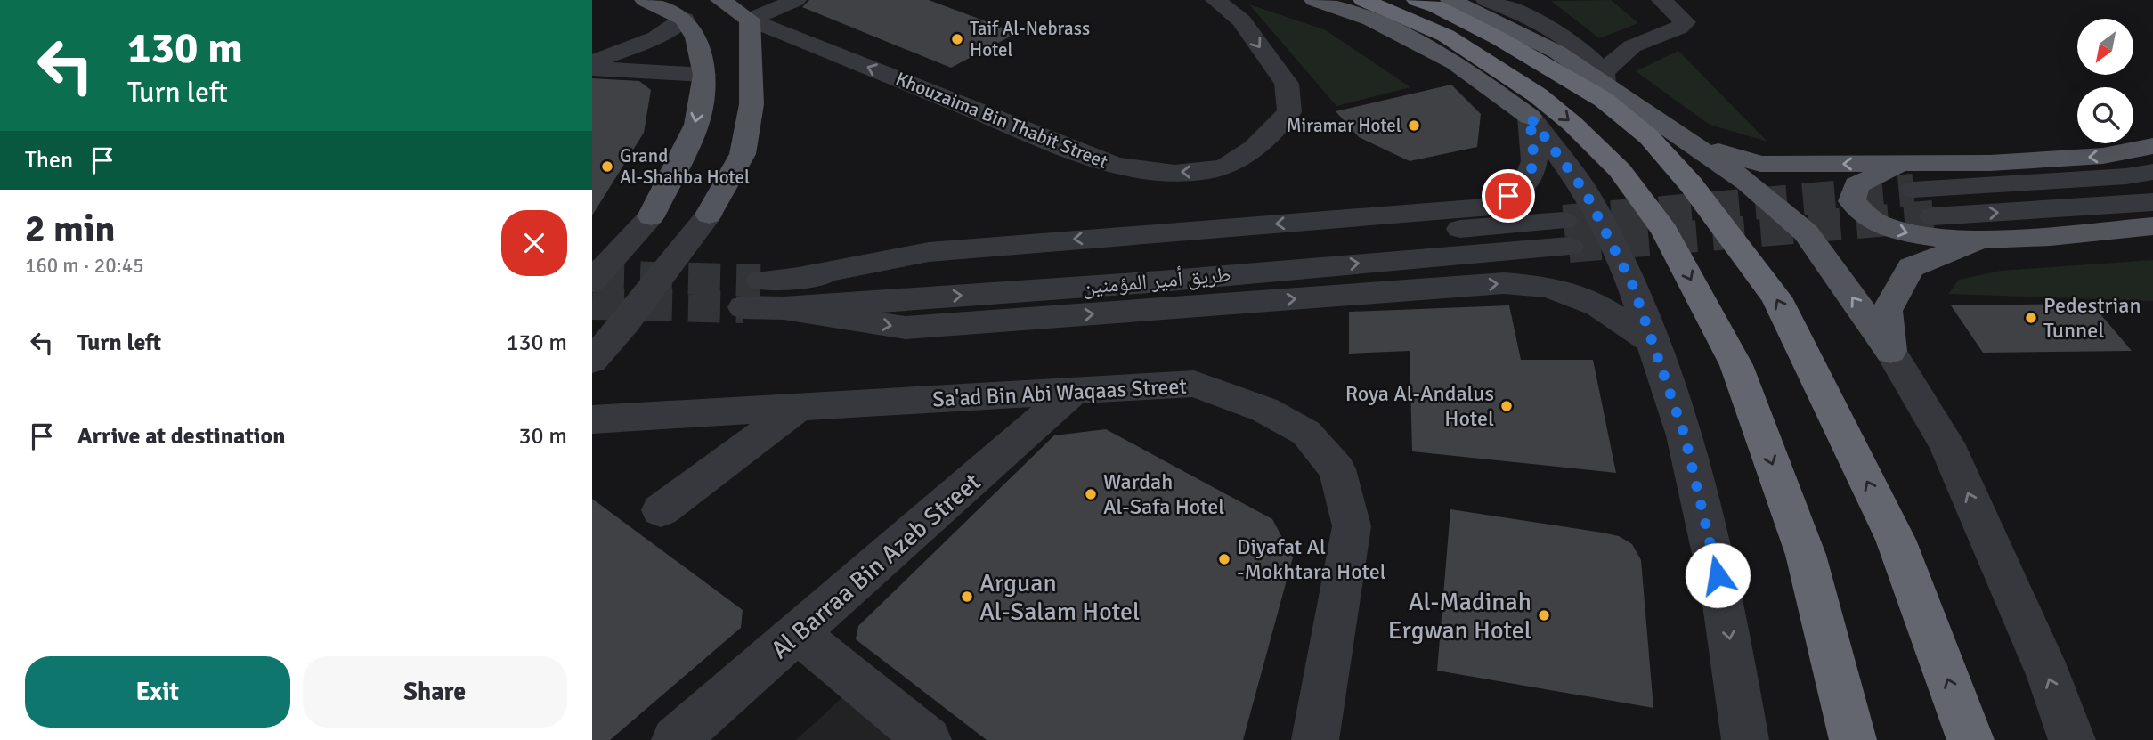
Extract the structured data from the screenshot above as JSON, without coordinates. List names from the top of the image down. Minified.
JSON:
{"streets":{"main road":["Khouzaima Bin Thabit Street"],"street":["طريق أمير المؤمنين","Sa'ad Bin Abi Waqaas Street","Al Barraa Bin Azeb Street"]},"crossings":[["Sa'ad Bin Abi Waqaas Street","Al Barraa Bin Azeb Street"]],"places":["Taif Al-Nebrass Hotel","Miramar Hotel","Grand Al-Shahba Hotel","Pedestrian Tunnel","Roya Al-Andalus Hotel","Wardah Al-Safa Hotel","Diyafat Al -Mokhtara Hotel","Arguan Al-Salam Hotel","Al-Madinah Ergwan Hotel"],"north":"bottom left","page":{"turn":["130 m","Turn left"],"then":"Then","heading":["2 min","160 m · 20:45"],"list":[{"name":"Turn left","value":"130 m"},{"name":"Arrive at destination","value":"30 m"}],"buttons":["Exit","Share"]}}
